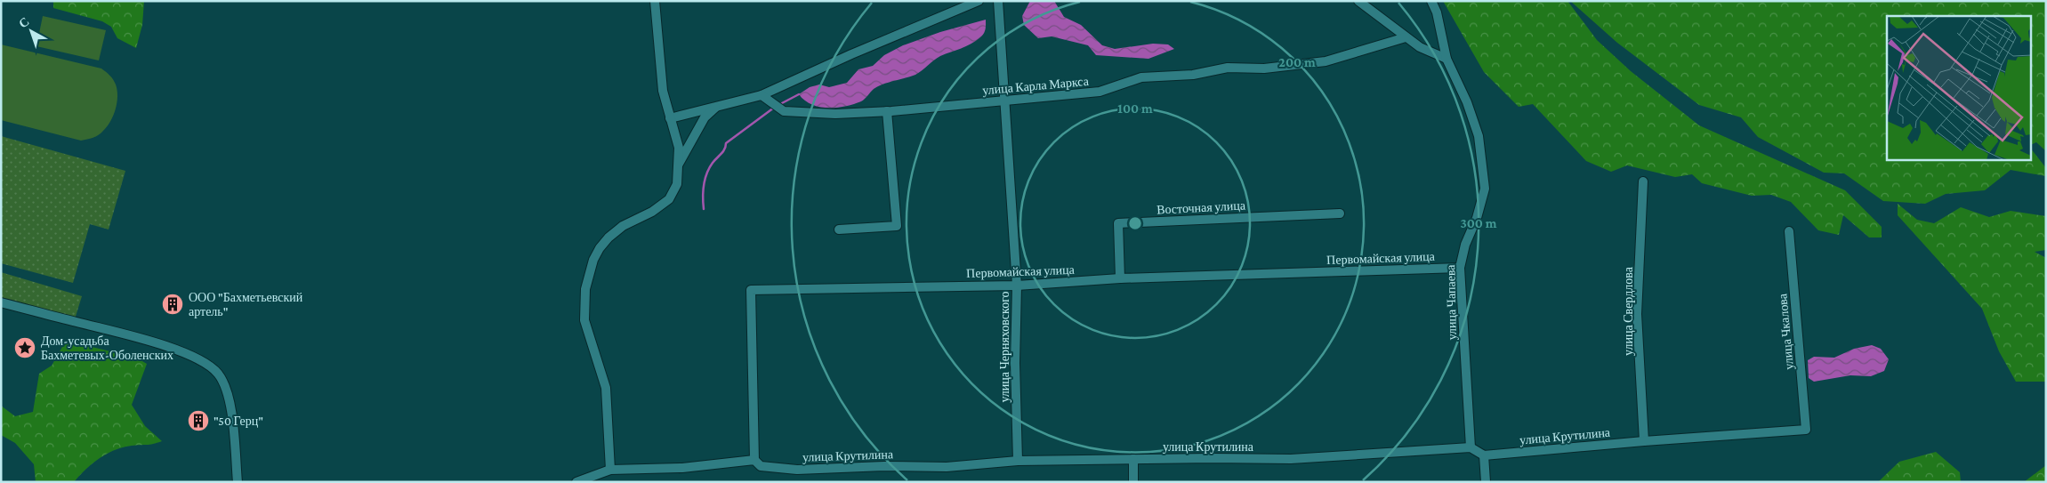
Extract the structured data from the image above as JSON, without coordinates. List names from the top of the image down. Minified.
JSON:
{"streets":{"street":["улица Карла Маркса","Восточная улица","Первомайская улица","улица Чапаева","улица Свердлова","улица Чкалова","улица Черняховского","улица Крутилина"]},"crossings":[["улица Карла Маркса","улица Черняховского"],["Восточная улица","Первомайская улица"],["Первомайская улица","улица Чапаева"],["Первомайская улица","улица Черняховского"],["Первомайская улица","улица Крутилина"],["улица Чапаева","улица Крутилина"],["улица Свердлова","улица Крутилина"],["улица Чкалова","улица Крутилина"],["улица Черняховского","улица Крутилина"]],"places":{"building":["ООО \"Бахметьевский артель\"","\"50 Герц\""],"place":["Дом-усадьба Бахметевых-Оболенских"]},"north":"top left","rings":["200 m","100 m","300 m"]}
